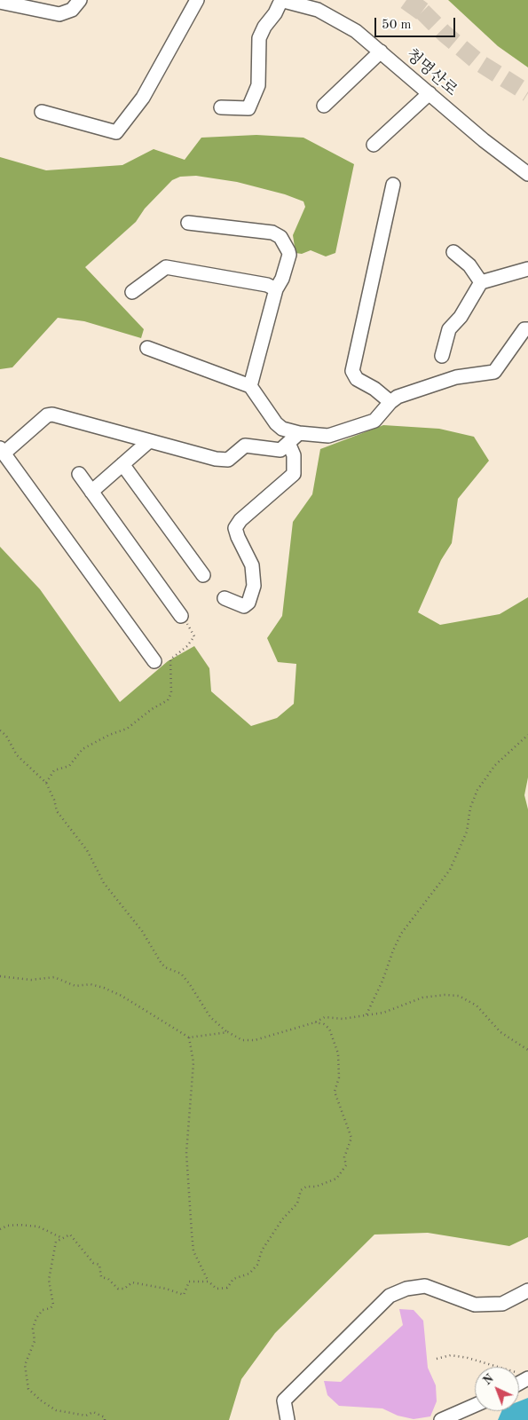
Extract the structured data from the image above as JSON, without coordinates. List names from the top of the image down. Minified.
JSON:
{"streets":{"street":["청명산로"]},"scale_bar":"50 m","north":"top left"}
